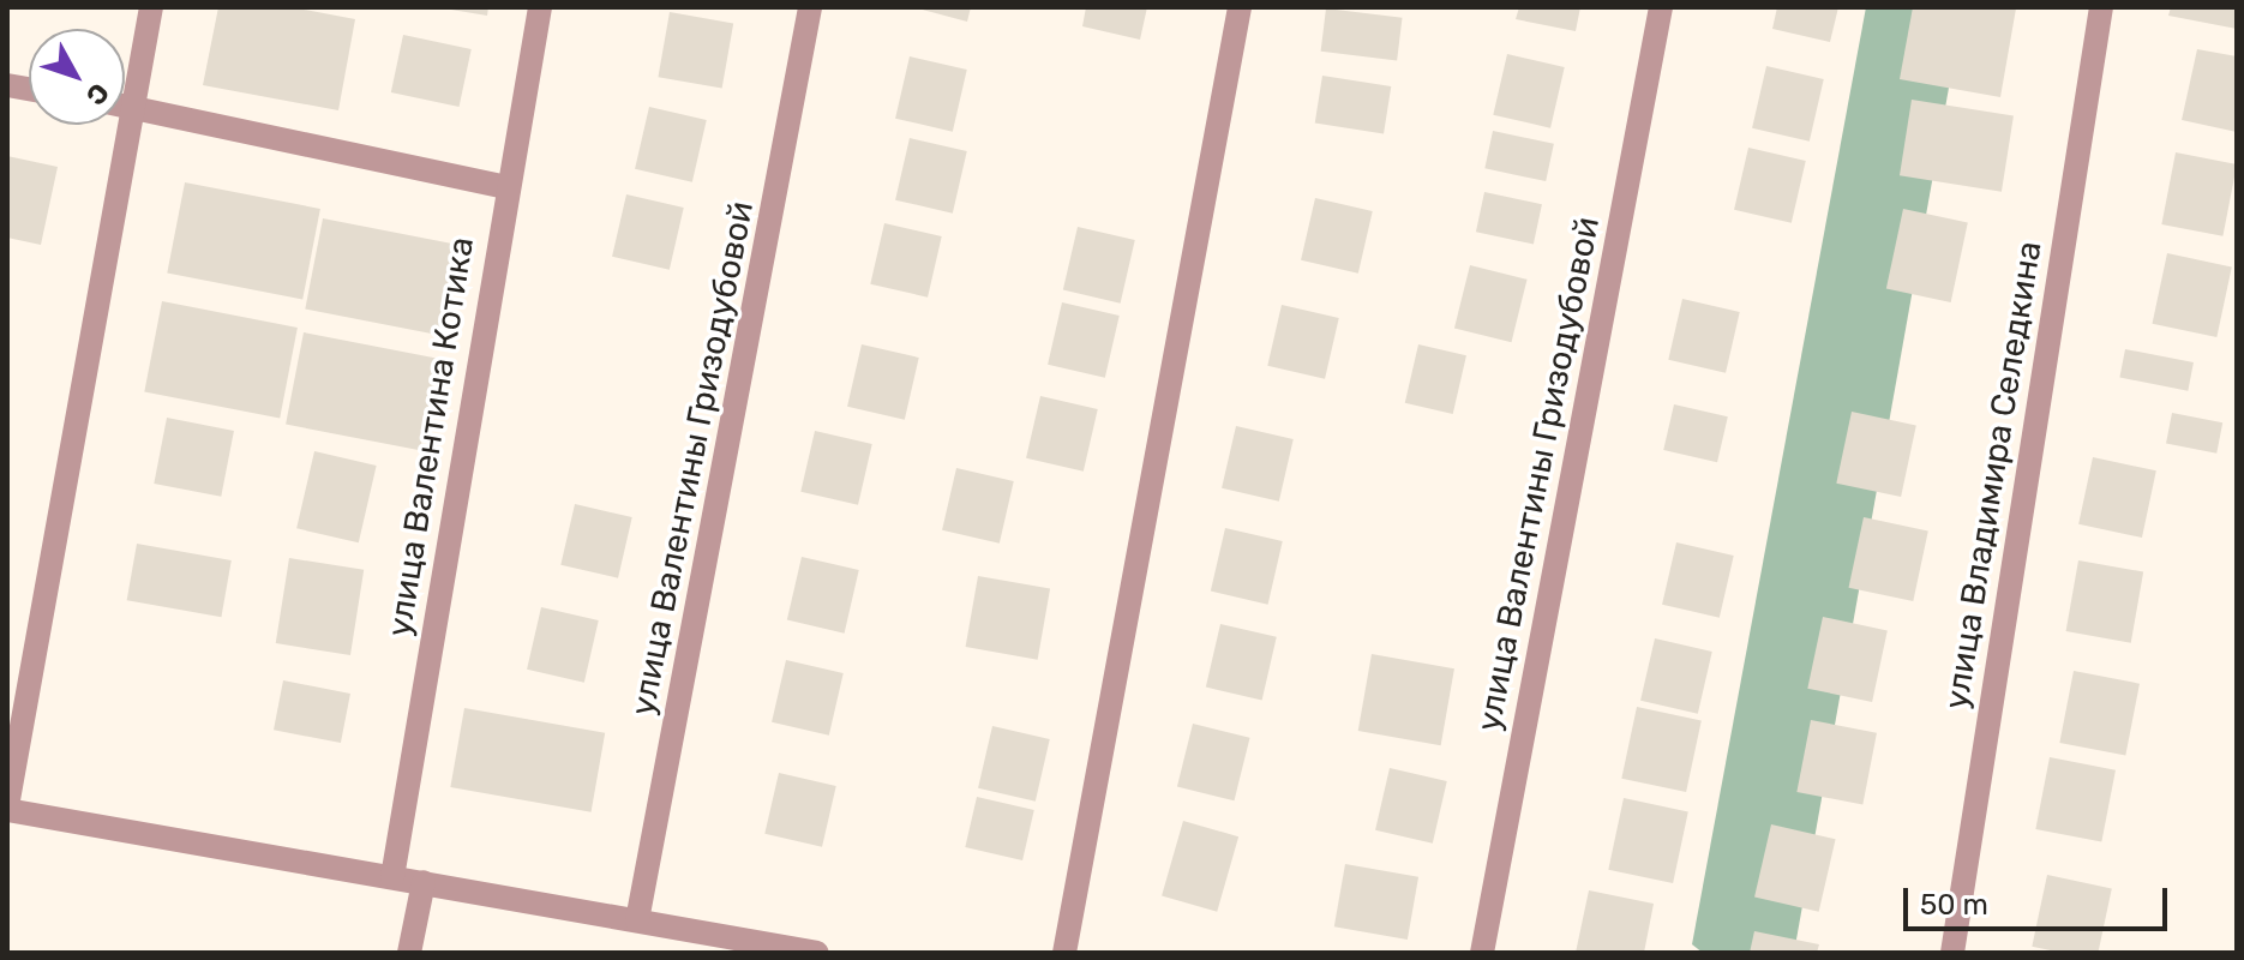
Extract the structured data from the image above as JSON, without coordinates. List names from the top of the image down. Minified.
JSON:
{"streets":{"street":["улица Валентина Котика","улица Валентины Гризодубовой","улица Владимира Селедкина"]},"scale_bar":"50 m","north":"bottom right"}
